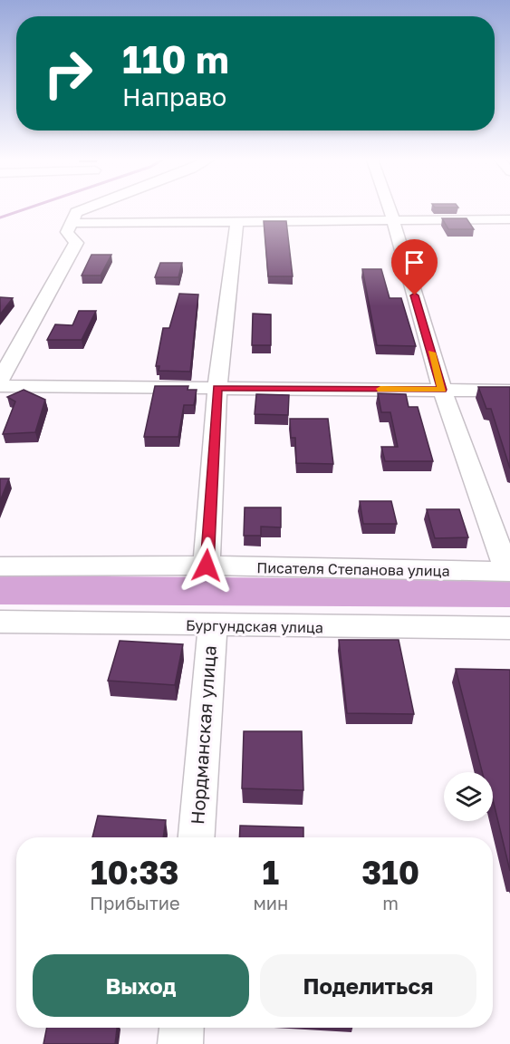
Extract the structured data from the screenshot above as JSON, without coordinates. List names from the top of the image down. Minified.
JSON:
{"streets":{"street":["Писателя Степанова улица","Бургундская улица","Нордманская улица"]},"crossings":[["Бургундская улица","Нордманская улица"]],"page":{"turn":["110 m","Направо"],"eta":["10:33","Прибытие","1","мин","310","m"],"buttons":["Выход","Поделиться"]}}
